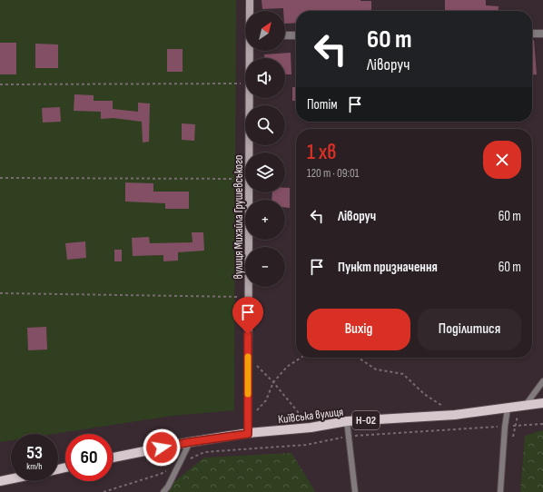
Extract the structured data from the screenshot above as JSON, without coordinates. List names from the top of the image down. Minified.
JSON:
{"streets":{"main road":["Київська вулиця","Н-02"],"street":["вулиця Михайла Грушевського"]},"crossings":[["вулиця Михайла Грушевського","Київська вулиця"]],"north":"top right","page":{"map_buttons":["+","−"],"turn":["60 m","Ліворуч"],"then":"Потім","heading":["1 хв","120 m · 09:01"],"list":[{"name":"Ліворуч","value":"60 m"},{"name":"Пункт призначення","value":"60 m"}],"buttons":["Вихід","Поділитися"],"speed":"53 km/h","limit":"60"}}
